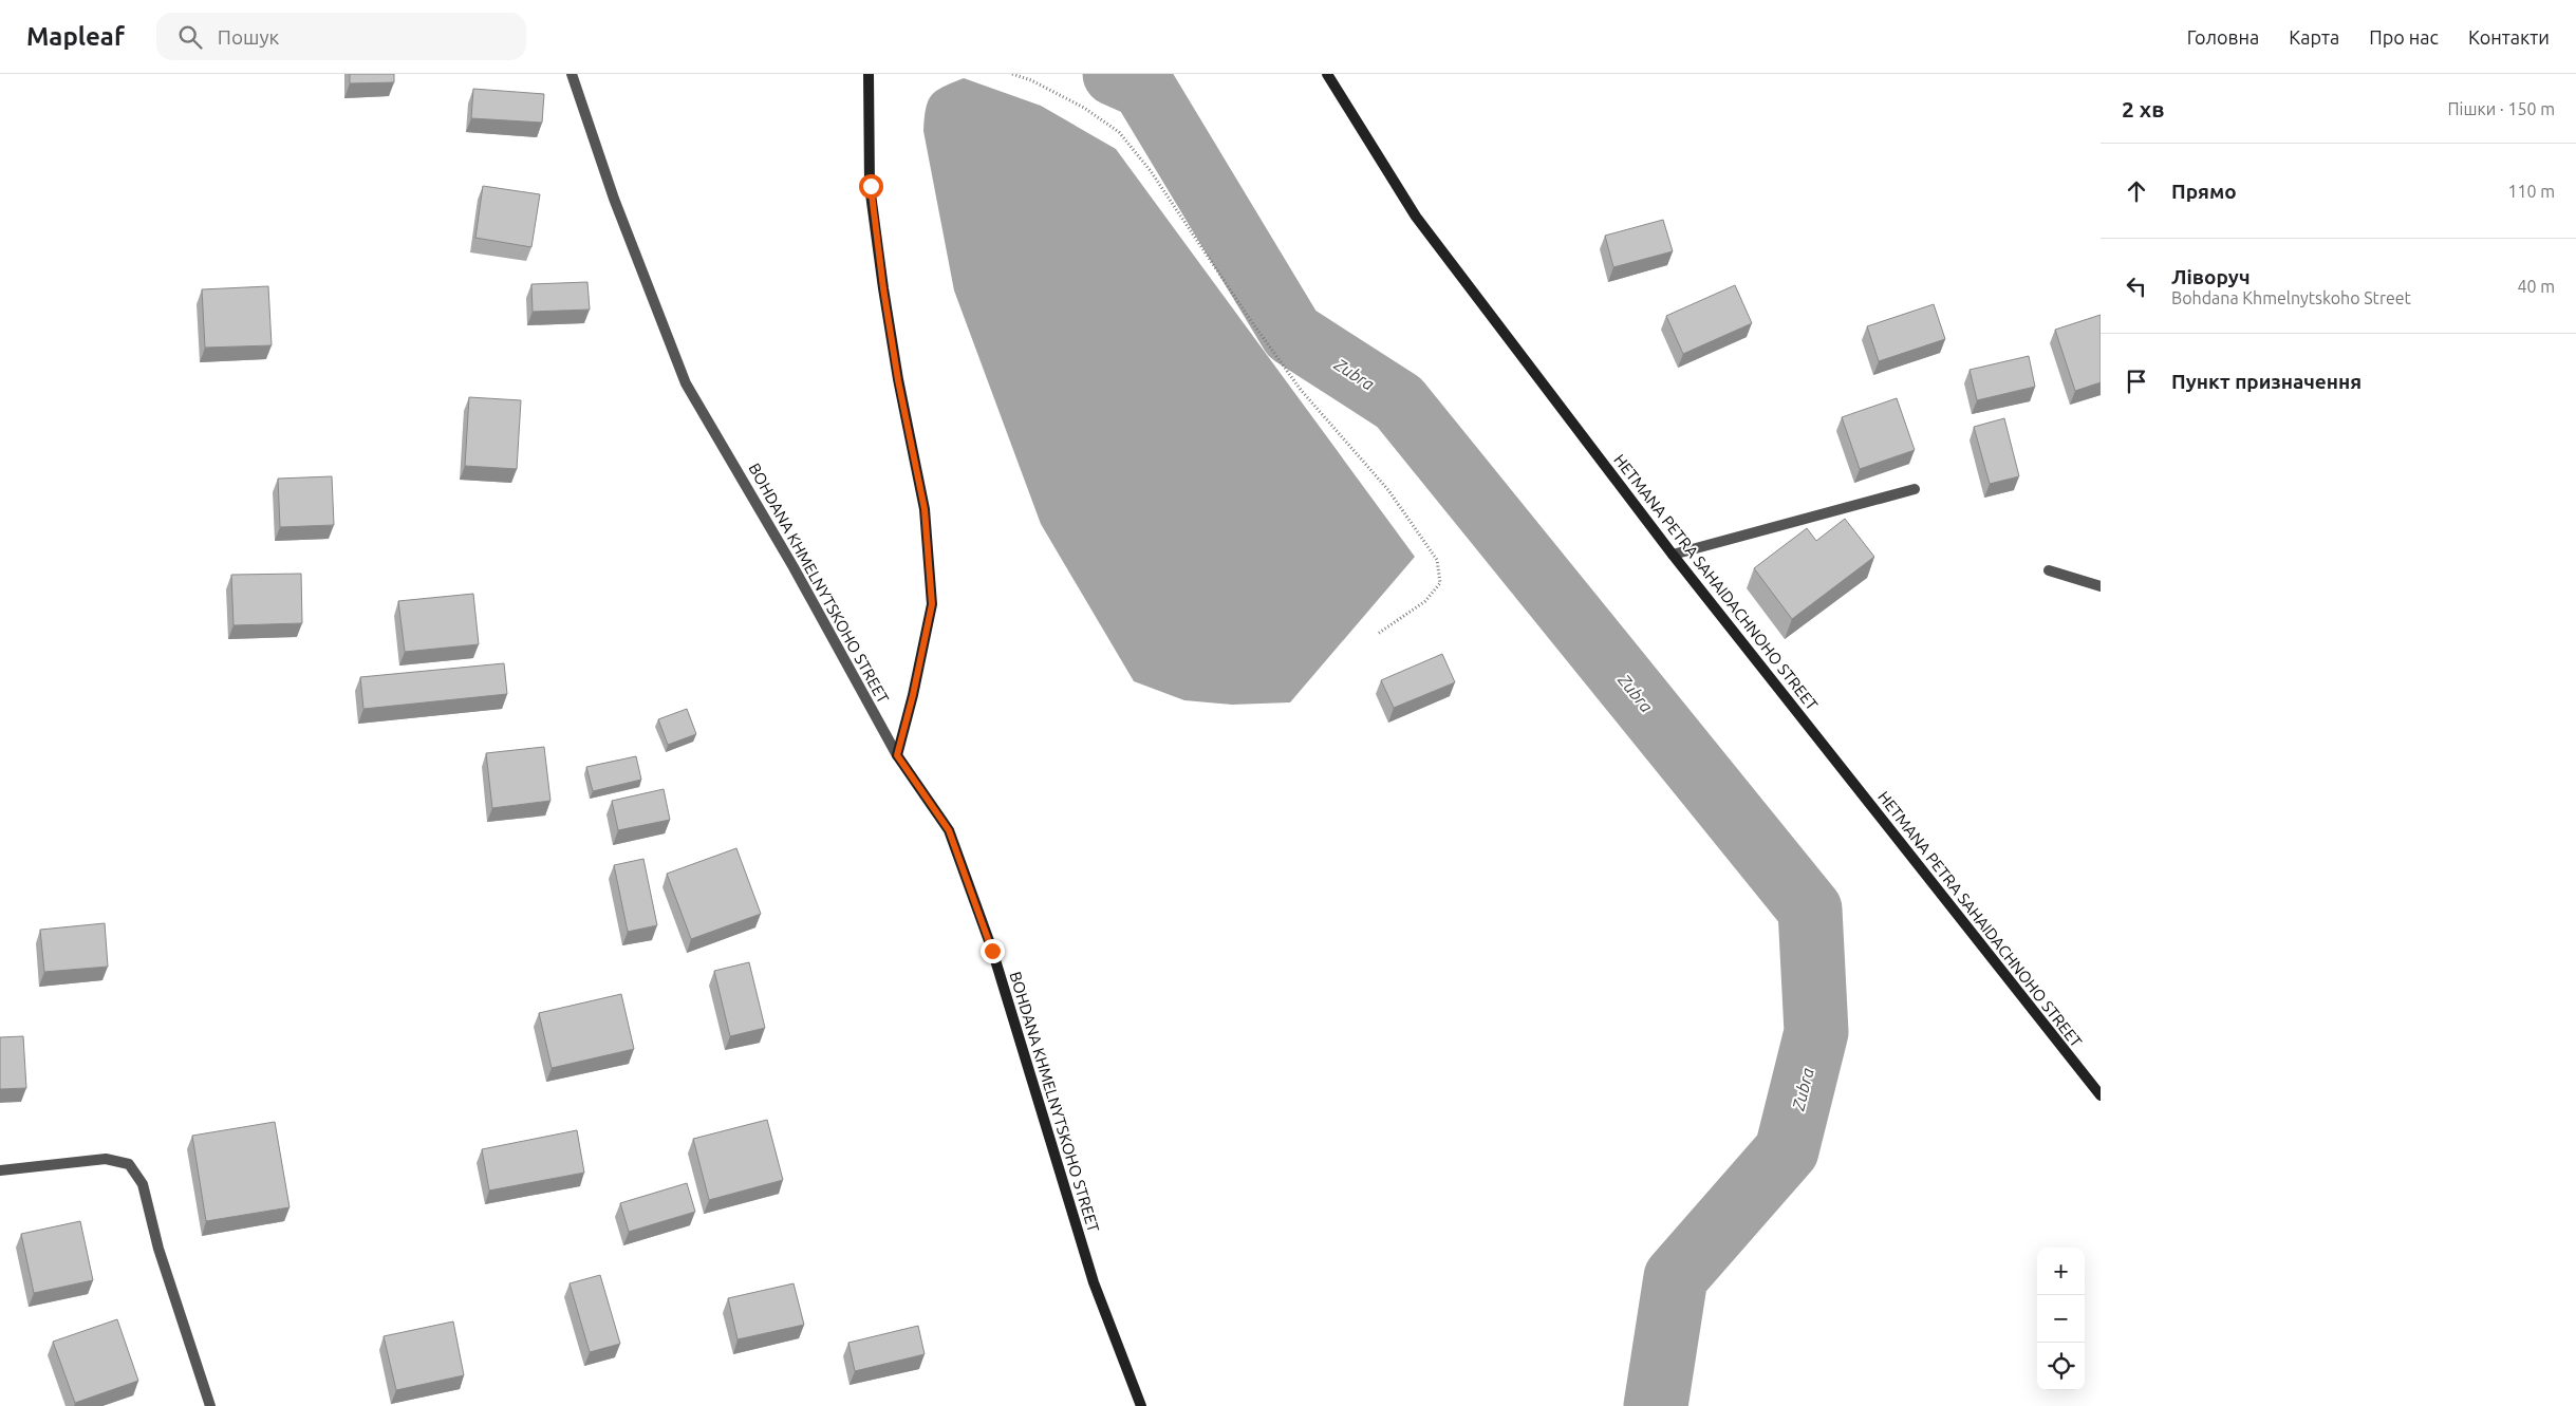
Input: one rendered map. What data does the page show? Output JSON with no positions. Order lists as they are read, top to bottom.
{
  "streets": {
    "street": ["HETMANA PETRA SAHAIDACHNOHO STREET", "BOHDANA KHMELNYTSKOHO STREET"]
  },
  "water": ["Zubra"],
  "page": {
    "header": "Mapleaf",
    "search": "Пошук",
    "nav": [
      "Головна",
      "Карта",
      "Про нас",
      "Контакти"
    ],
    "heading": ["2 хв", "Пішки · 150 m"],
    "list": [
      ["Прямо", "110 m"],
      ["Ліворуч", "Bohdana Khmelnytskoho Street", "40 m"],
      "Пункт призначення"
    ],
    "map_buttons": ["+", "−"]
  }
}
